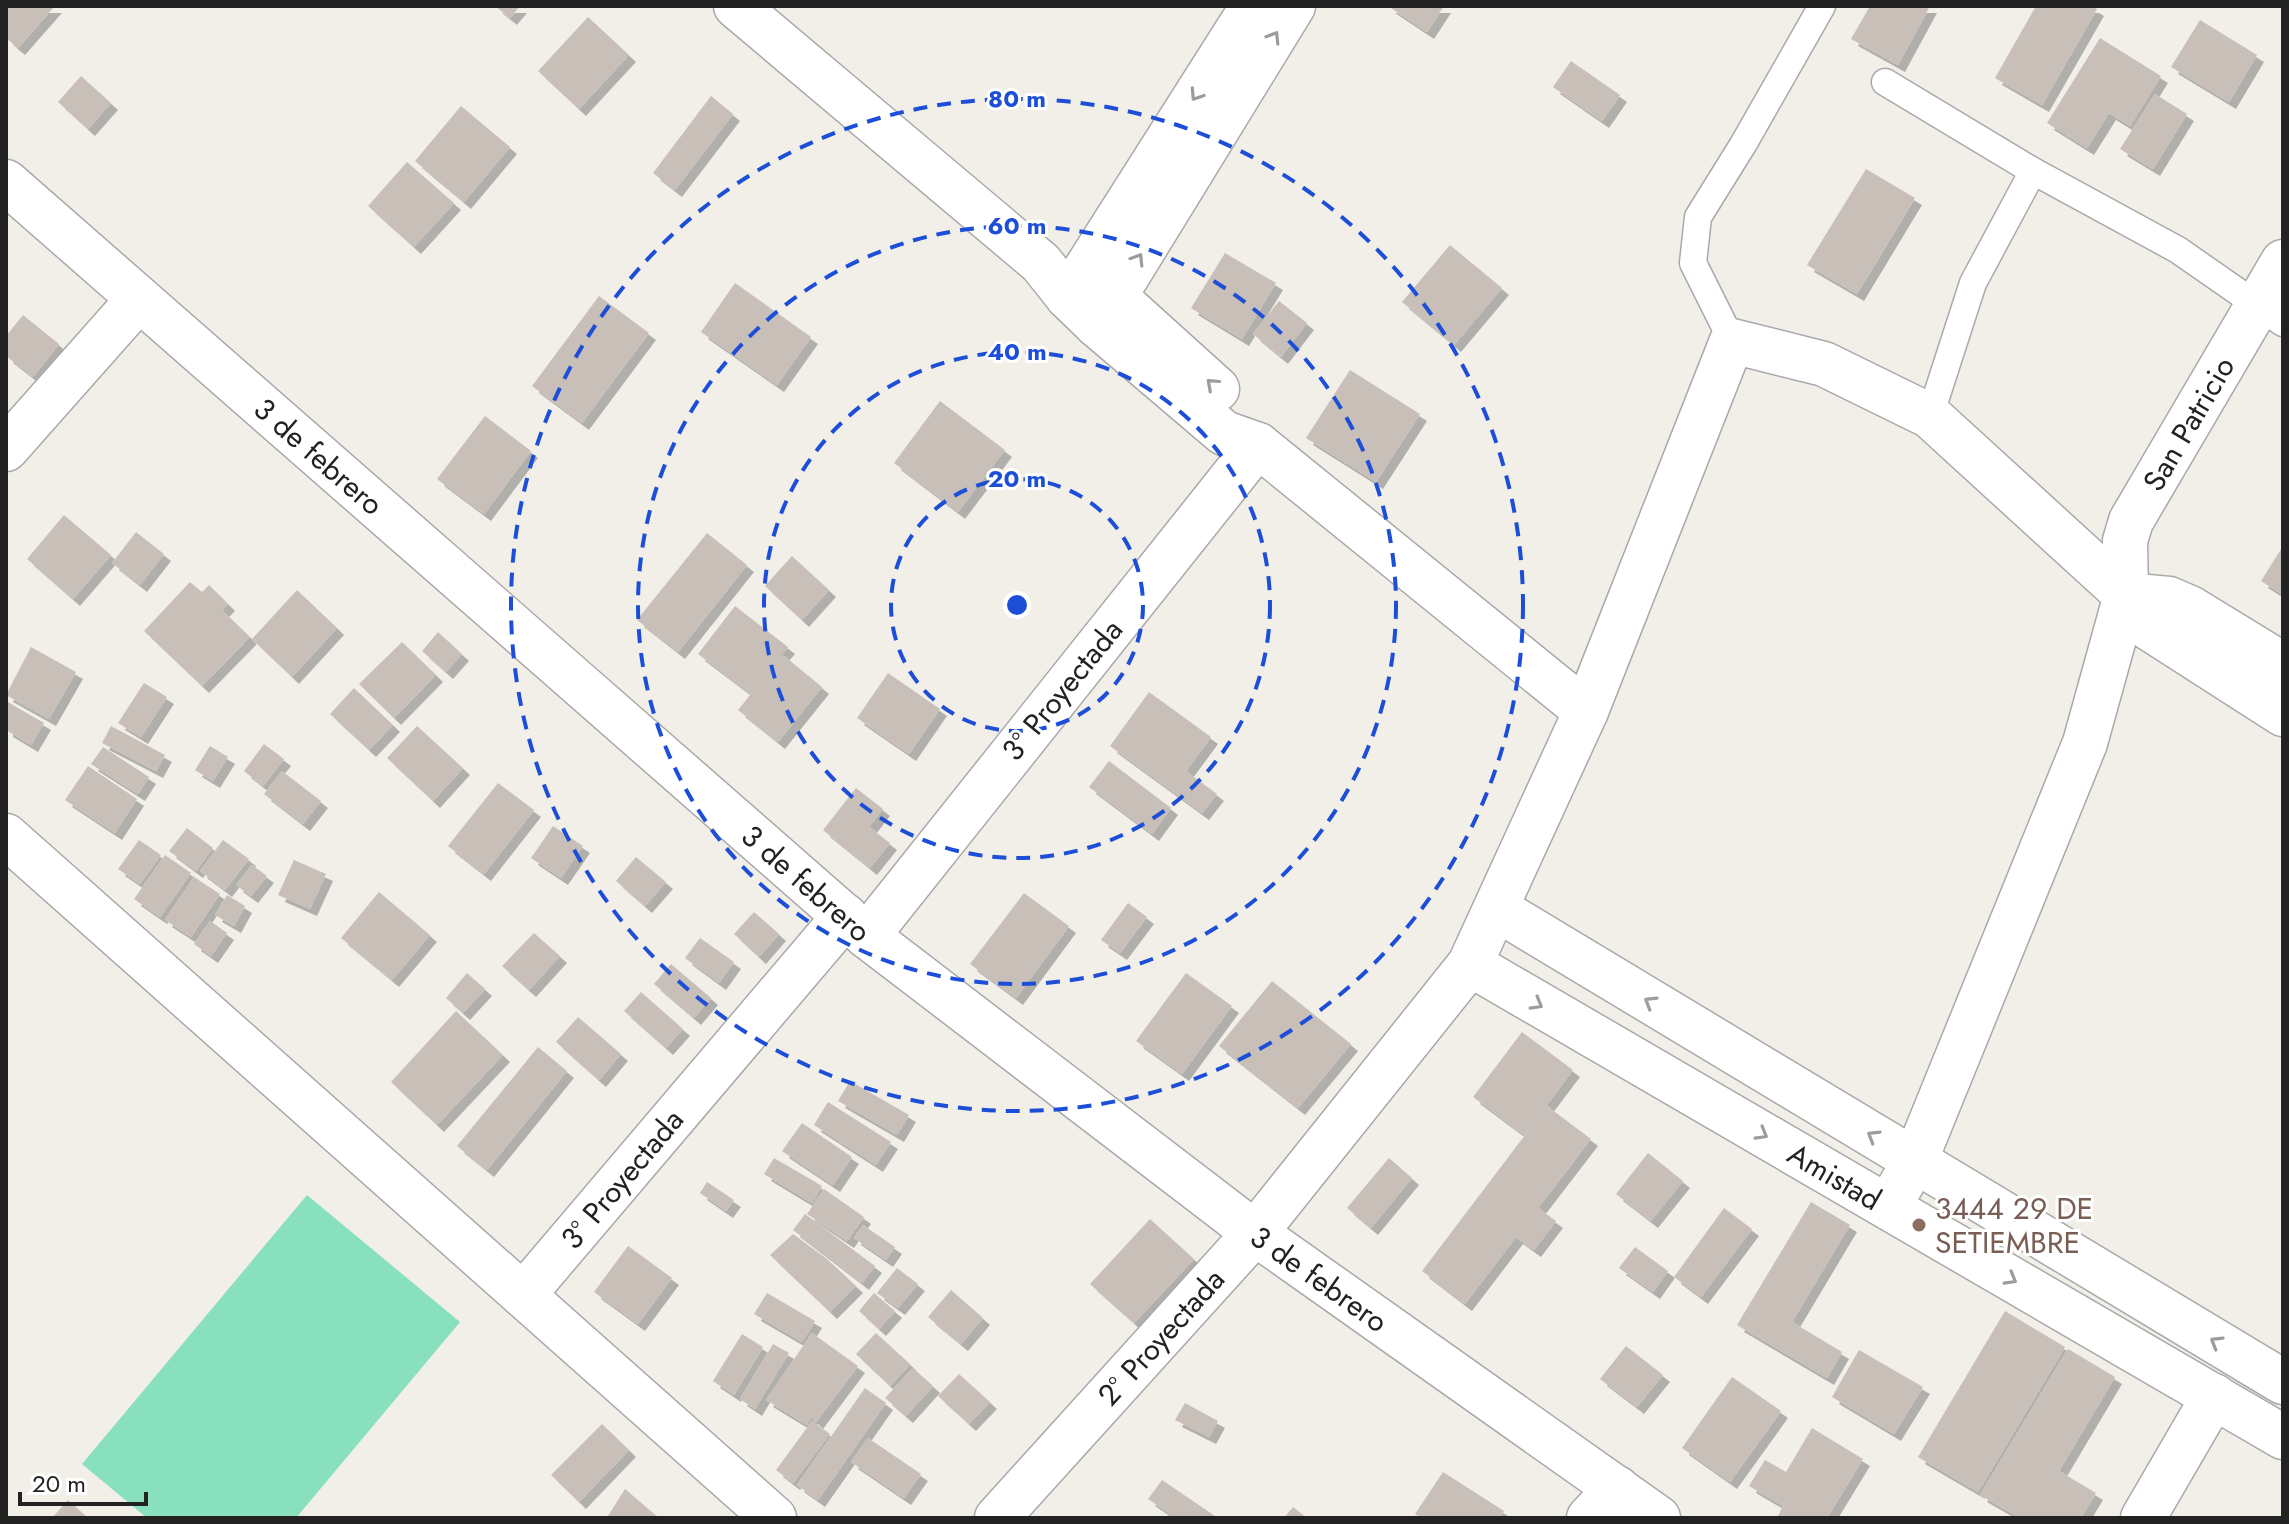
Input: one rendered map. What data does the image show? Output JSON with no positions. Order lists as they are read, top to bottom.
{
  "streets": {
    "street": [
      "San Patricio",
      "3 de febrero",
      "3º Proyectada",
      "Amistad",
      "2º Proyectada"
    ]
  },
  "crossings": [
    ["San Patricio", "Amistad"],
    ["3 de febrero", "3º Proyectada"],
    ["3 de febrero", "2º Proyectada"],
    ["Amistad", "2º Proyectada"]
  ],
  "places": ["3444 29 DE SETIEMBRE"],
  "scale_bar": "20 m",
  "rings": [
    "80 m",
    "60 m",
    "40 m",
    "20 m"
  ]
}
